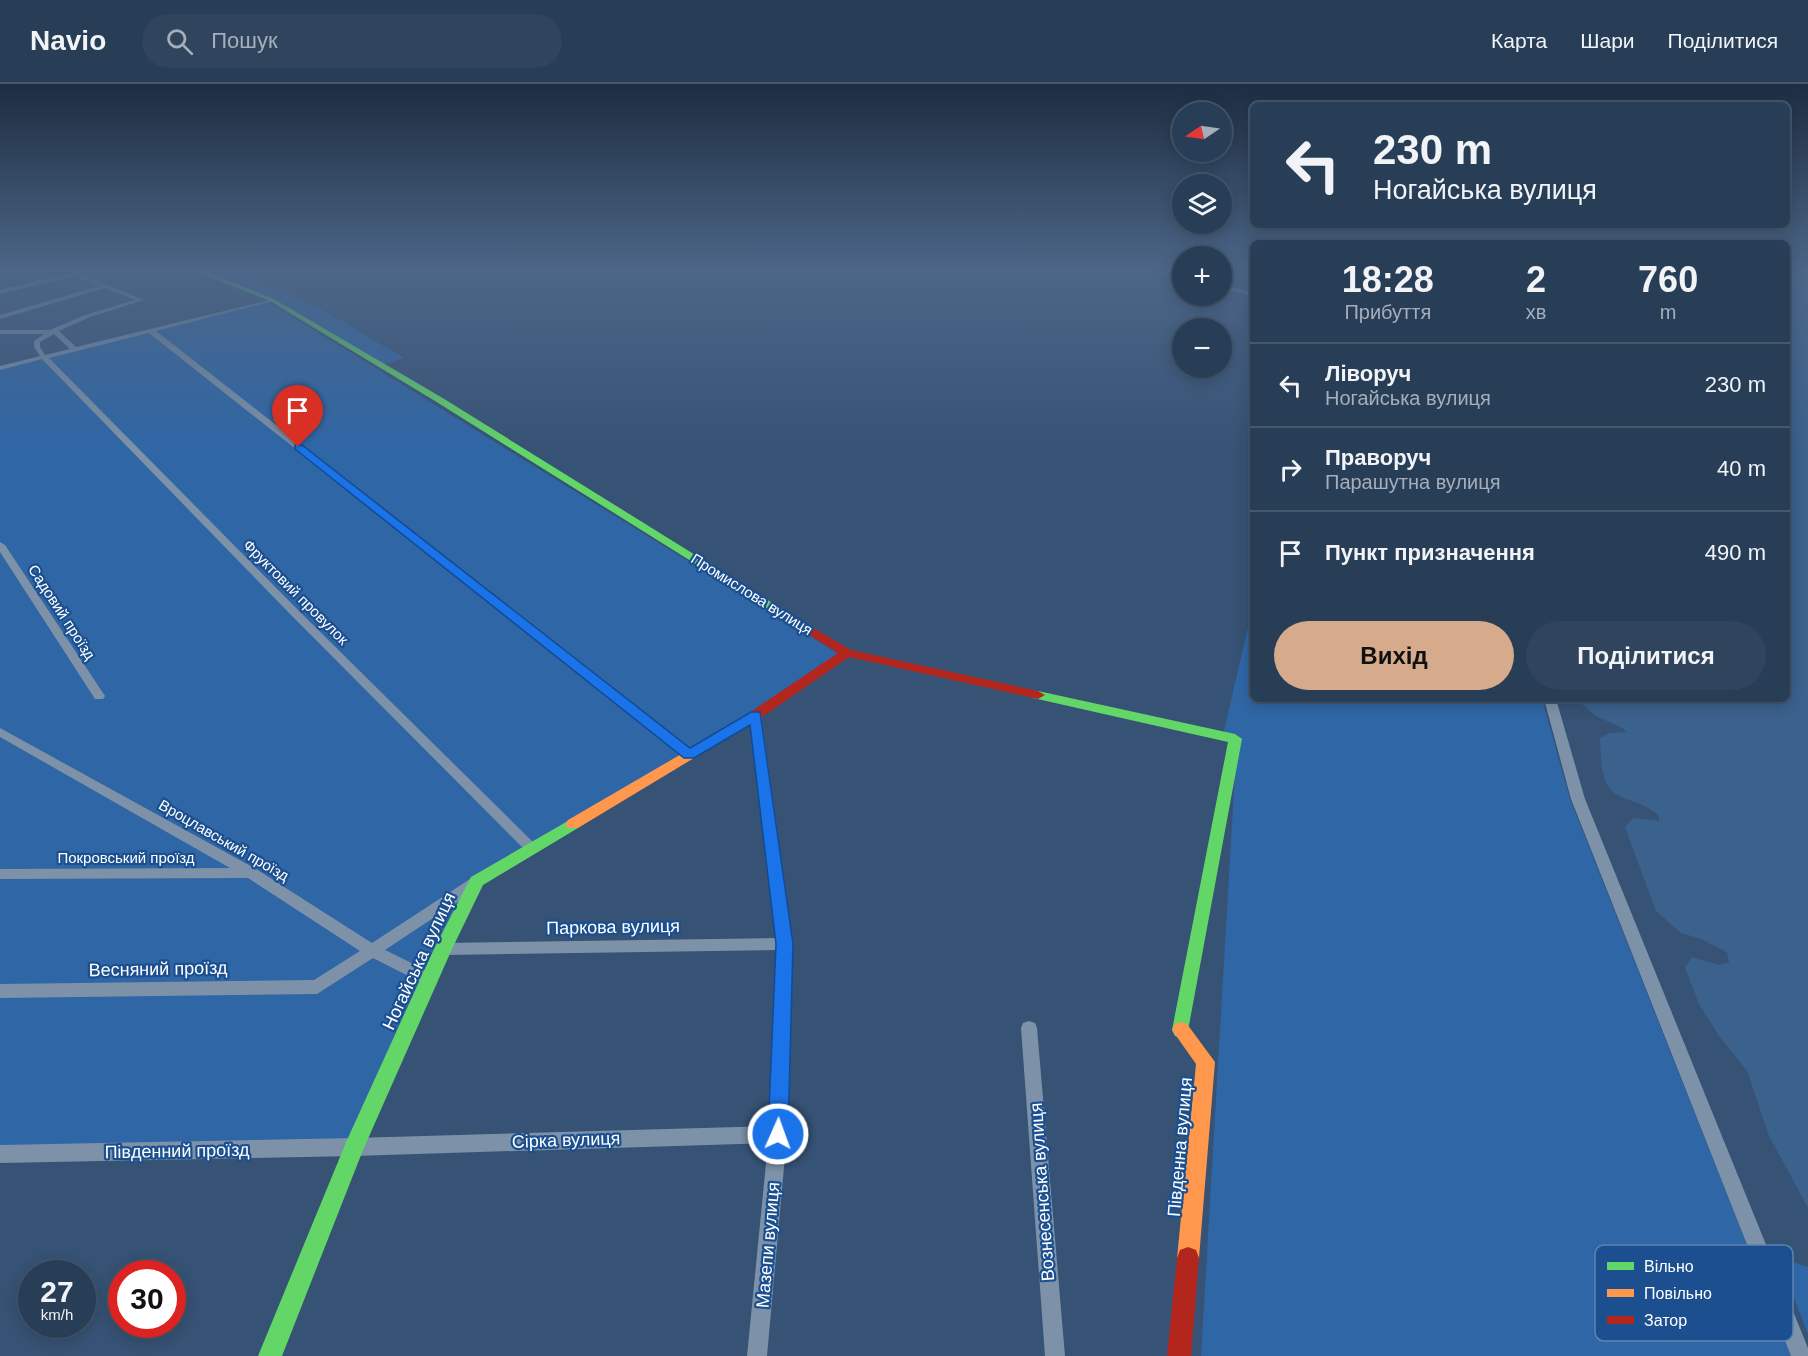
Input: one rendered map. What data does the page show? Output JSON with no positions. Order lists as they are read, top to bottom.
{
  "streets": {
    "street": [
      "Фруктовий провулок",
      "Промислова вулиця",
      "Садовий проїзд",
      "Вроцлавський проїзд",
      "Покровський проїзд",
      "Паркова вулиця",
      "Ногайська вулиця",
      "Весняний проїзд",
      "Сірка вулиця",
      "Південна вулиця",
      "Південний проїзд",
      "Вознесенська вулиця",
      "Мазепи вулиця"
    ]
  },
  "crossings": [
    ["Промислова вулиця", "Південна вулиця"],
    ["Вроцлавський проїзд", "Покровський проїзд"],
    ["Вроцлавський проїзд", "Ногайська вулиця"],
    ["Вроцлавський проїзд", "Весняний проїзд"],
    ["Паркова вулиця", "Ногайська вулиця"],
    ["Ногайська вулиця", "Сірка вулиця"],
    ["Ногайська вулиця", "Південний проїзд"],
    ["Сірка вулиця", "Південний проїзд"],
    ["Сірка вулиця", "Мазепи вулиця"]
  ],
  "legend": ["Вільно", "Повільно", "Затор"],
  "north": "left",
  "page": {
    "header": "Navio",
    "search": "Пошук",
    "nav": ["Карта", "Шари", "Поділитися"],
    "map_buttons": ["+", "−"],
    "turn": ["230 m", "Ногайська вулиця"],
    "eta": [
      "18:28",
      "Прибуття",
      "2",
      "хв",
      "760",
      "m"
    ],
    "list": [
      {
        "name": "Ліворуч",
        "note": "Ногайська вулиця",
        "value": "230 m"
      },
      {
        "name": "Праворуч",
        "note": "Парашутна вулиця",
        "value": "40 m"
      },
      {
        "name": "Пункт призначення",
        "value": "490 m"
      }
    ],
    "buttons": ["Вихід", "Поділитися"],
    "speed": "27 km/h",
    "limit": "30"
  }
}
